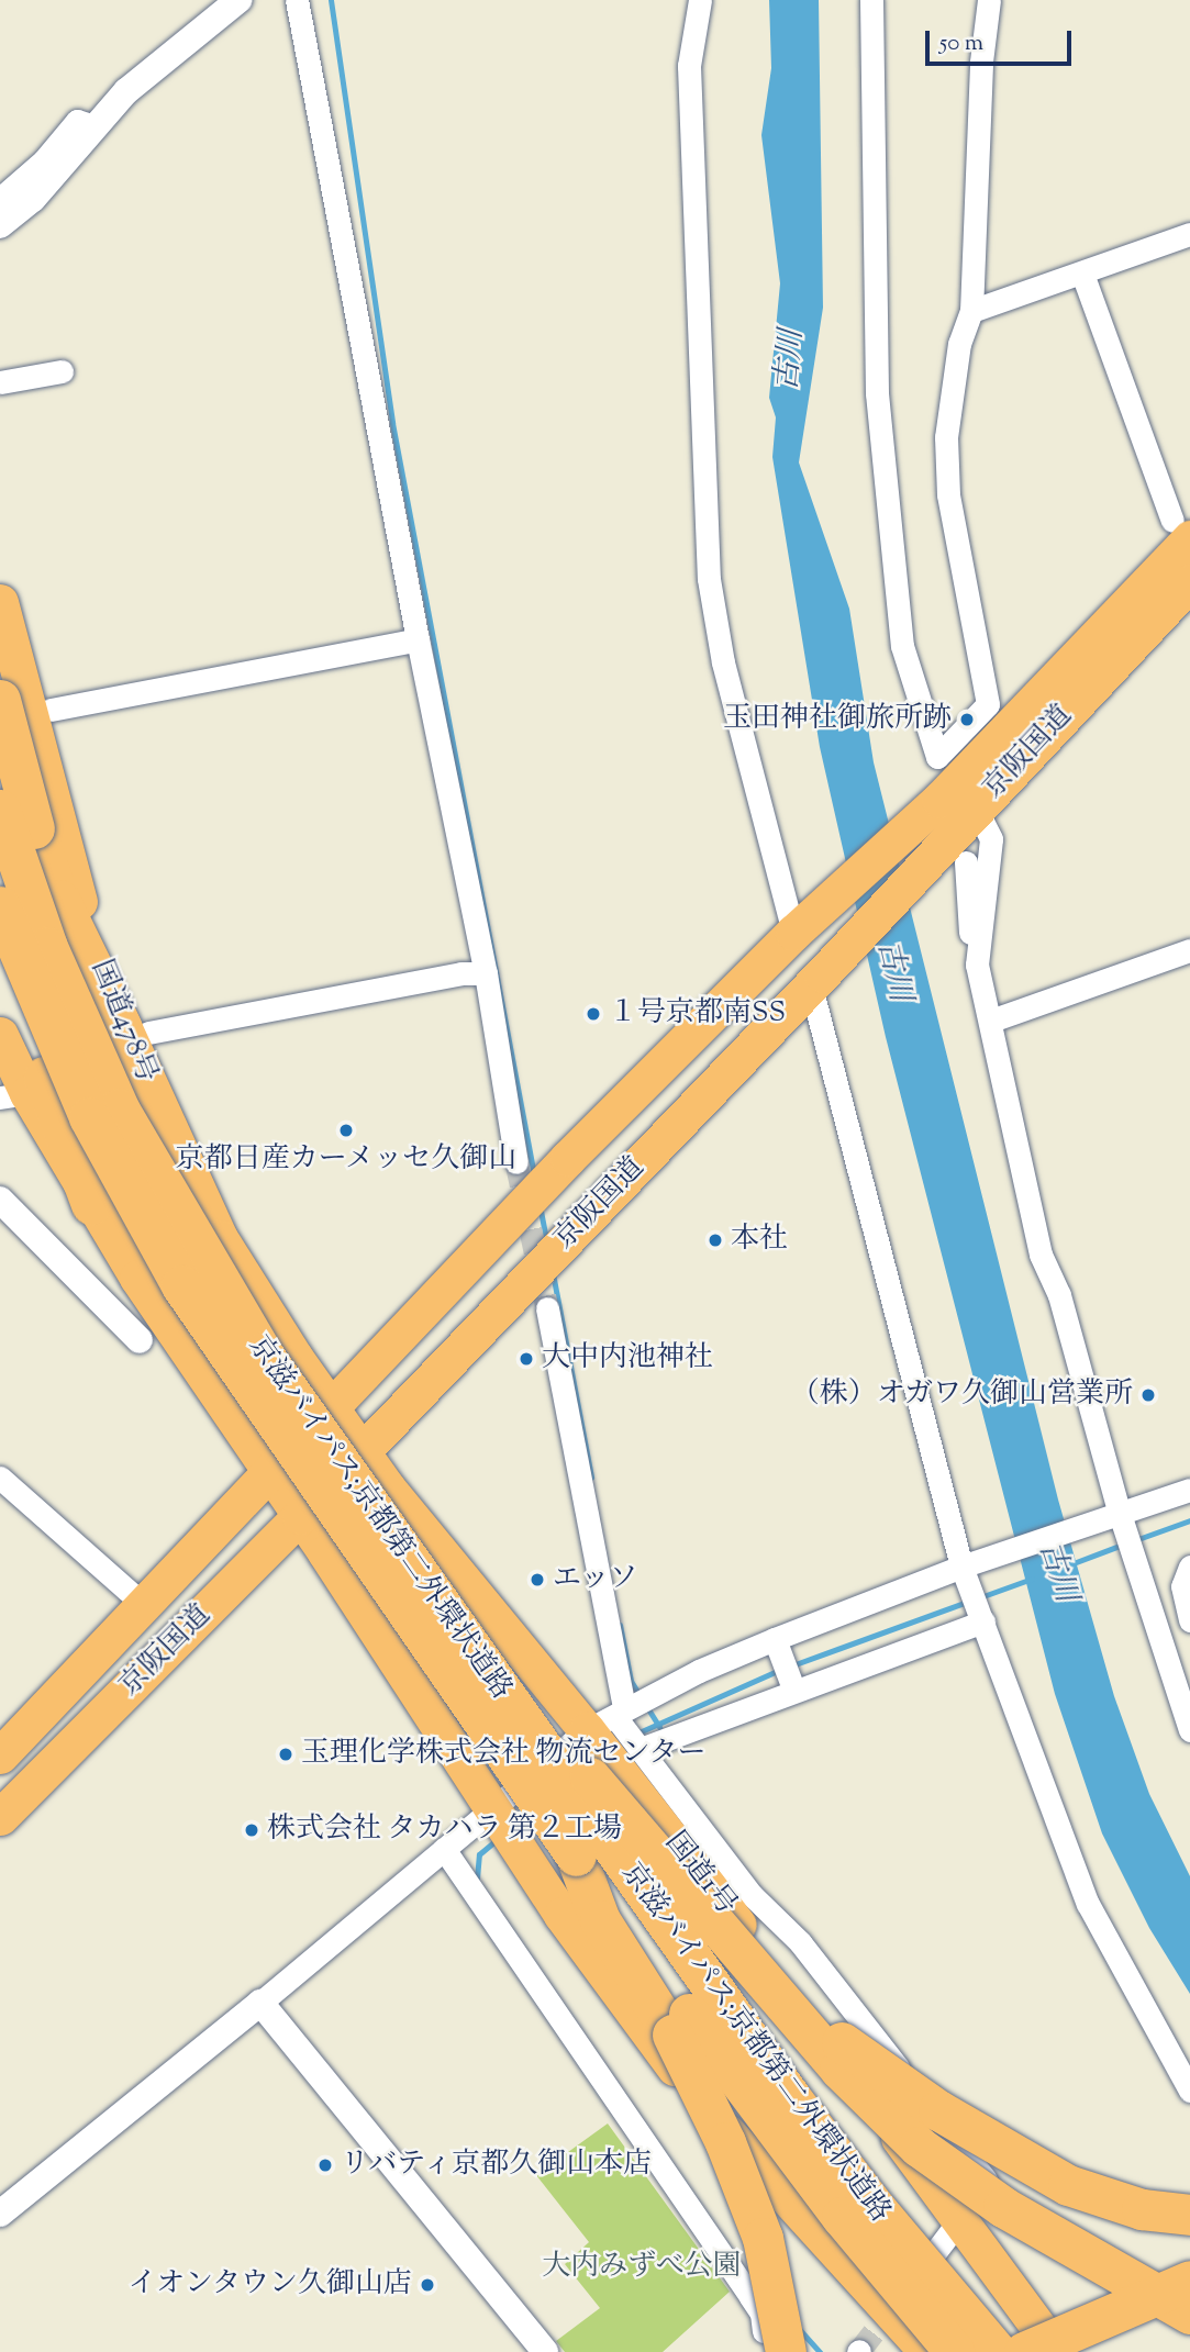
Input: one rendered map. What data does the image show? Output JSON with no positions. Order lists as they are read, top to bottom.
{
  "streets": {
    "highway": [
      "京阪国道",
      "国道478号",
      "京滋バイパス;京都第二外環状道路",
      "国道1号"
    ]
  },
  "crossings": [
    ["京阪国道", "国道478号"],
    ["京阪国道", "京滋バイパス;京都第二外環状道路"],
    ["京阪国道", "国道1号"],
    ["国道478号", "国道1号"],
    ["京滋バイパス;京都第二外環状道路", "国道1号"]
  ],
  "water": ["古川"],
  "parks": ["大内みずべ公園"],
  "places": [
    "玉田神社御旅所跡",
    "１号京都南SS",
    "京都日産カーメッセ久御山",
    "本社",
    "大中内池神社",
    "（株）オガワ久御山営業所",
    "エッソ",
    "玉理化学株式会社 物流センター",
    "株式会社 タカハラ 第２工場",
    "リバティ京都久御山本店",
    "イオンタウン久御山店"
  ],
  "scale_bar": "50 m"
}
